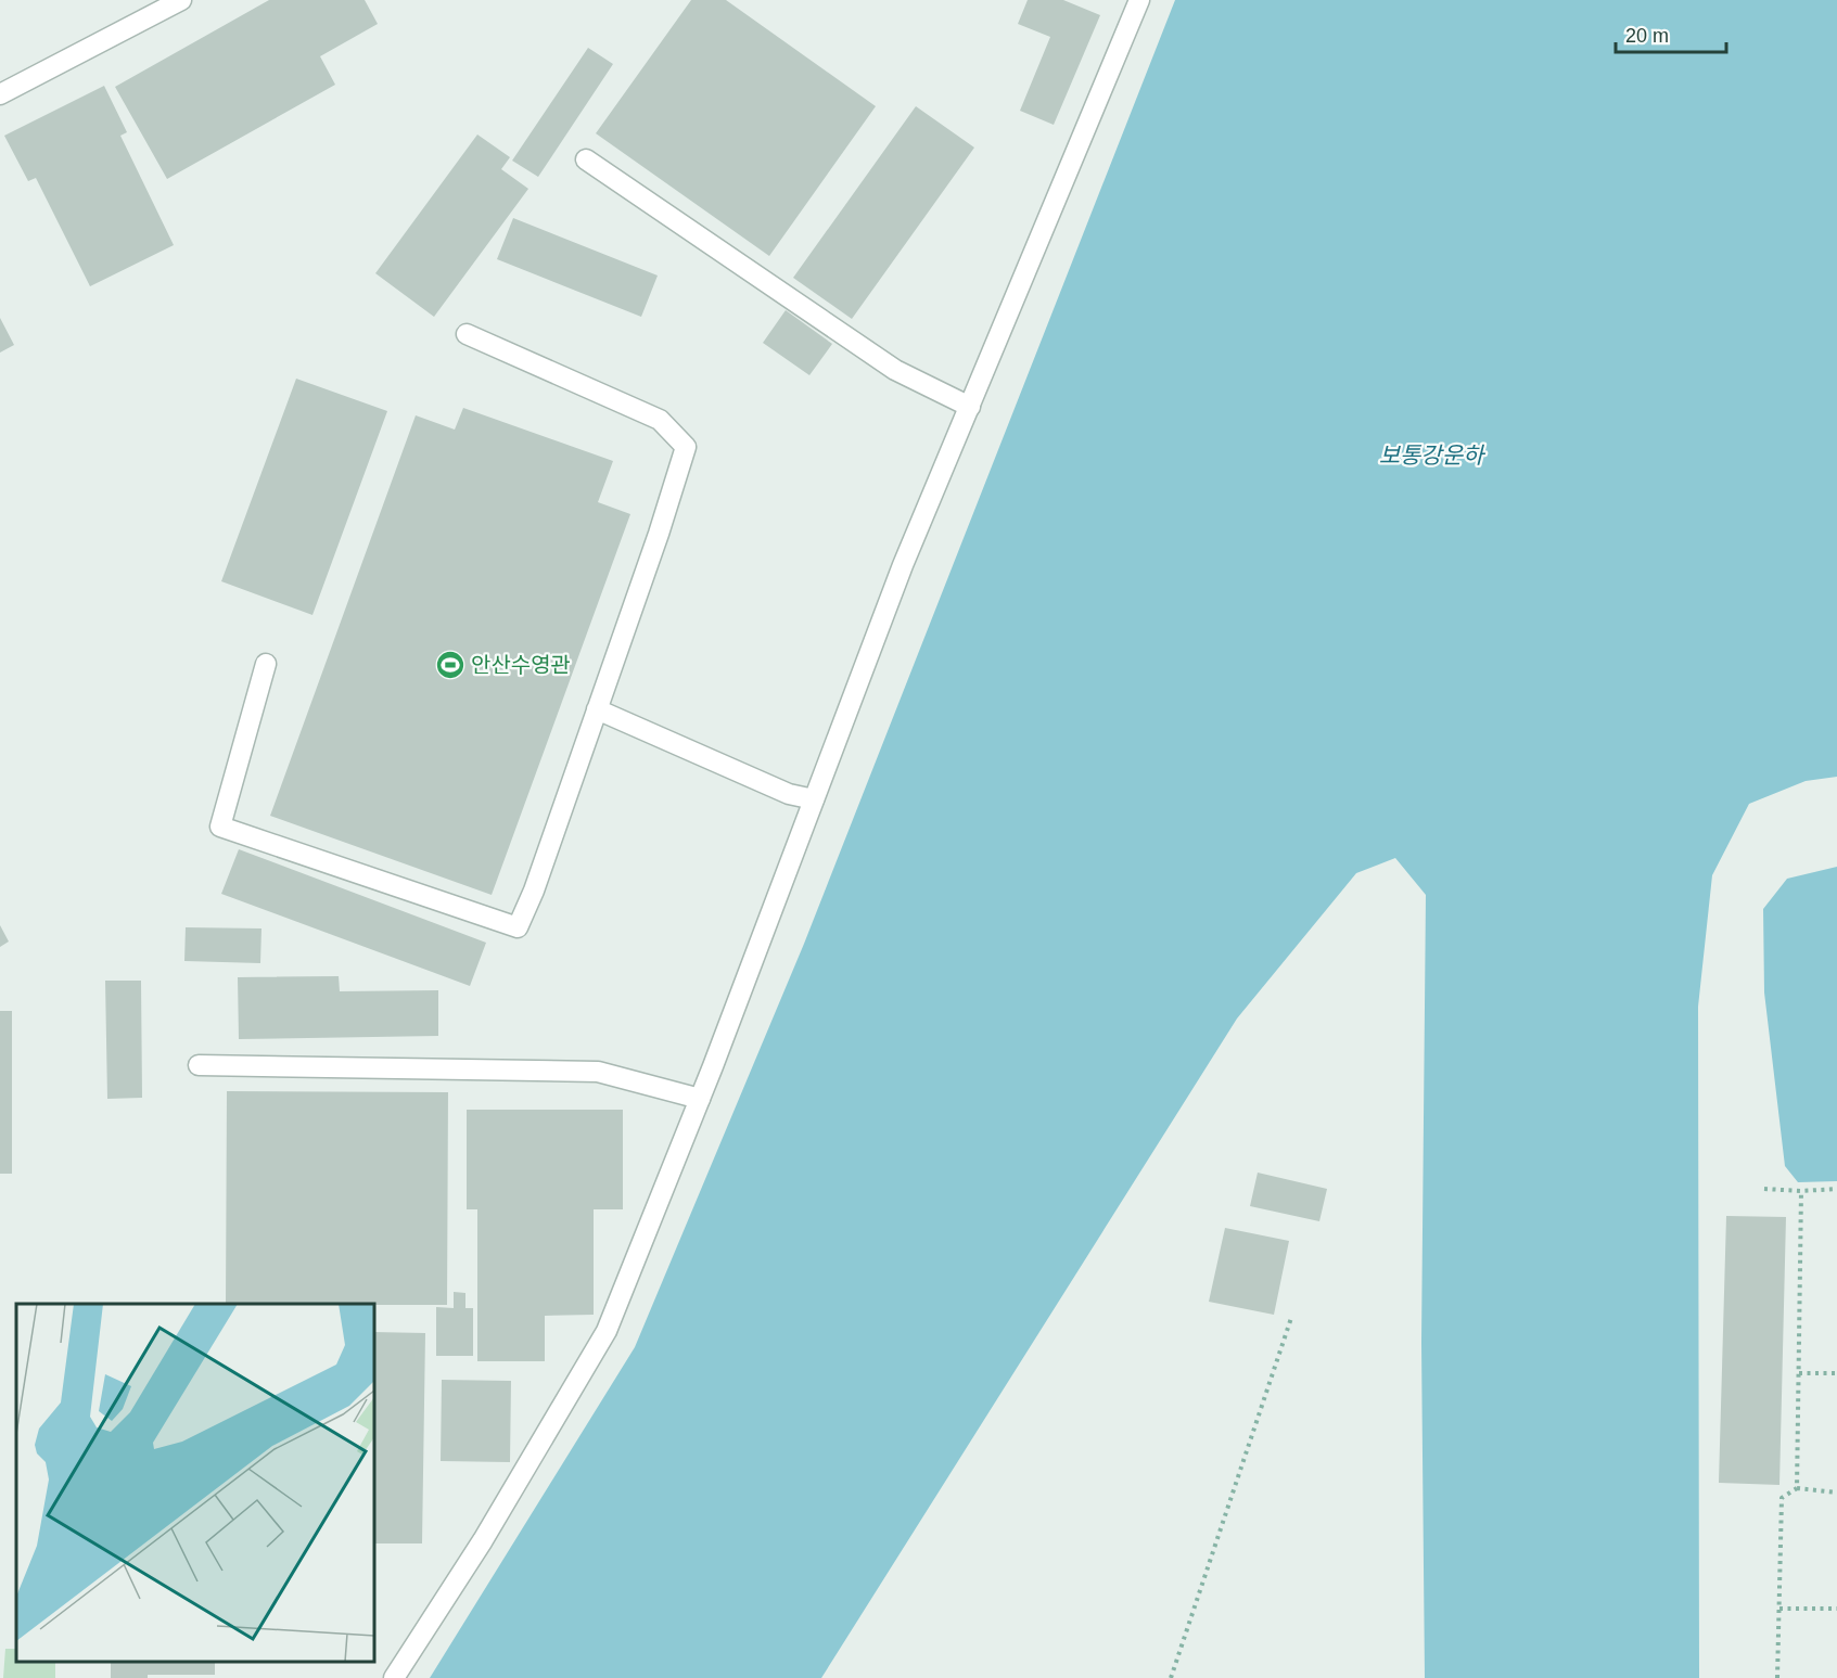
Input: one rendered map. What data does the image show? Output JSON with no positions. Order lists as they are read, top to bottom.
{
  "water": ["보통강운하"],
  "places": {
    "sports": ["안산수영관"]
  },
  "scale_bar": "20 m"
}
